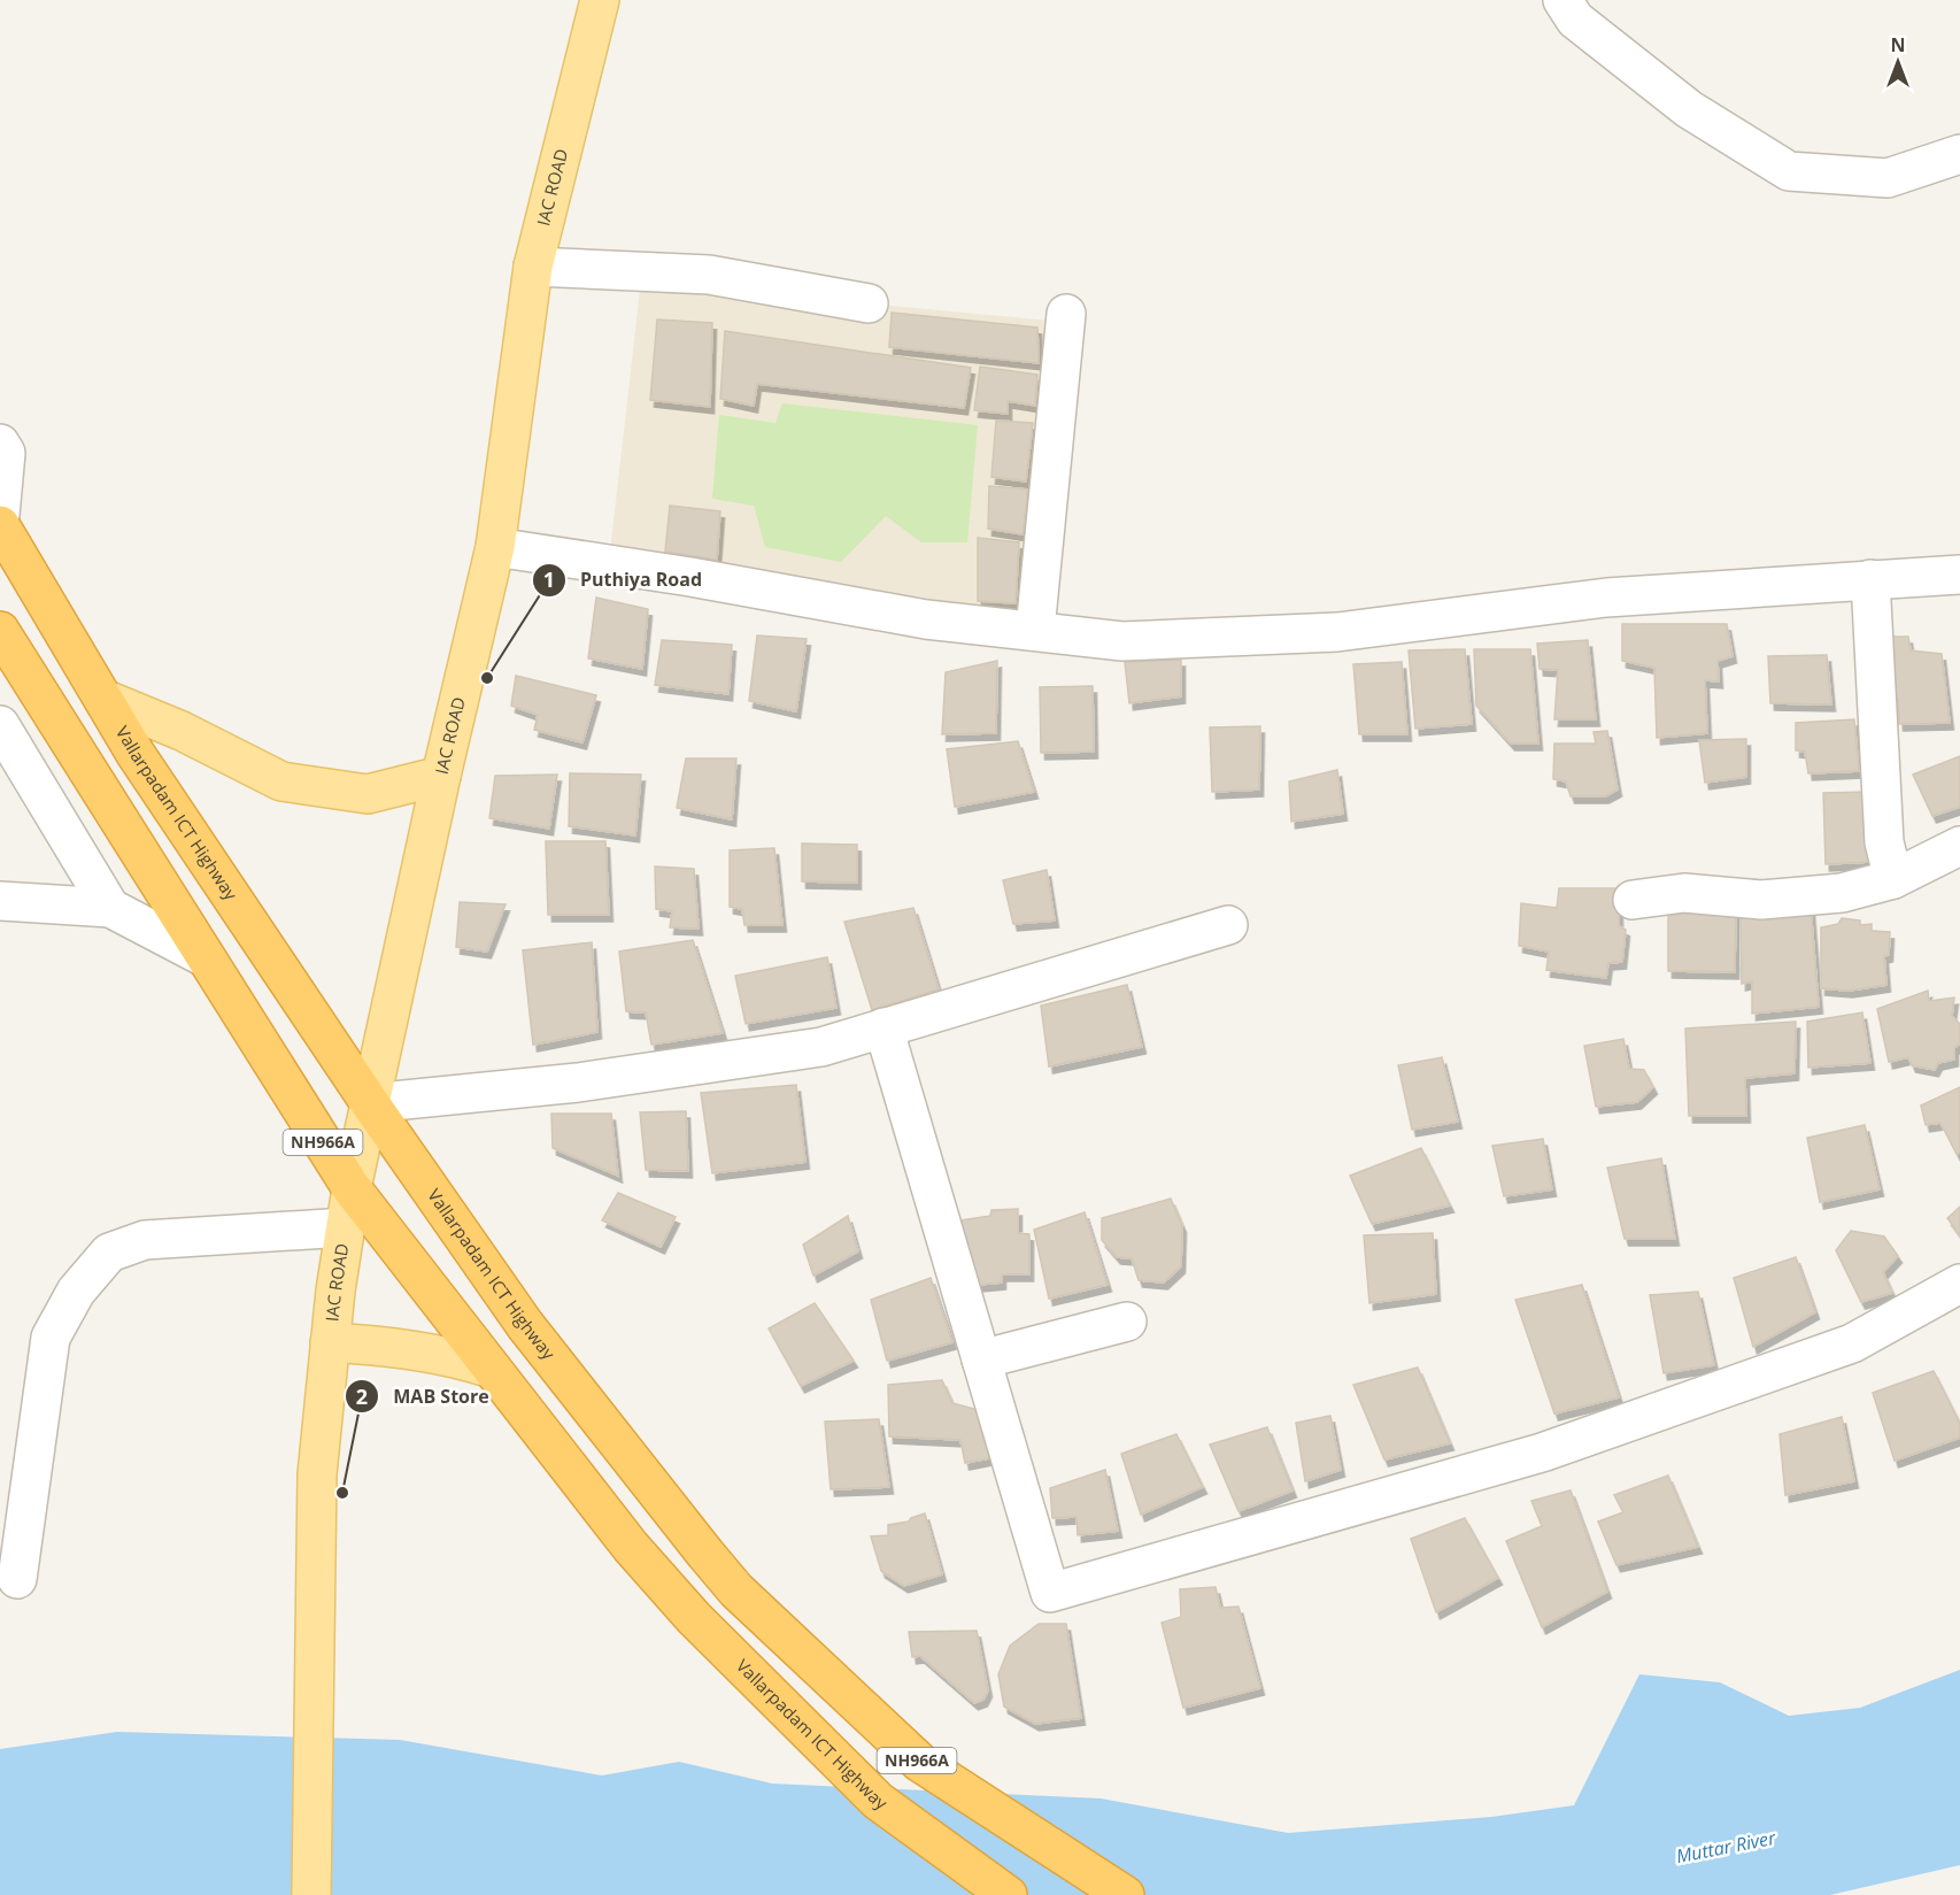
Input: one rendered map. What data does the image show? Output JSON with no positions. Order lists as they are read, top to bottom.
{
  "streets": {
    "highway": ["Vallarpadam ICT Highway", "NH966A"],
    "main road": ["IAC ROAD"]
  },
  "crossings": [
    ["IAC ROAD", "Vallarpadam ICT Highway"]
  ],
  "water": ["Muttar River"],
  "places": ["Puthiya Road", "MAB Store"],
  "north": "top"
}
